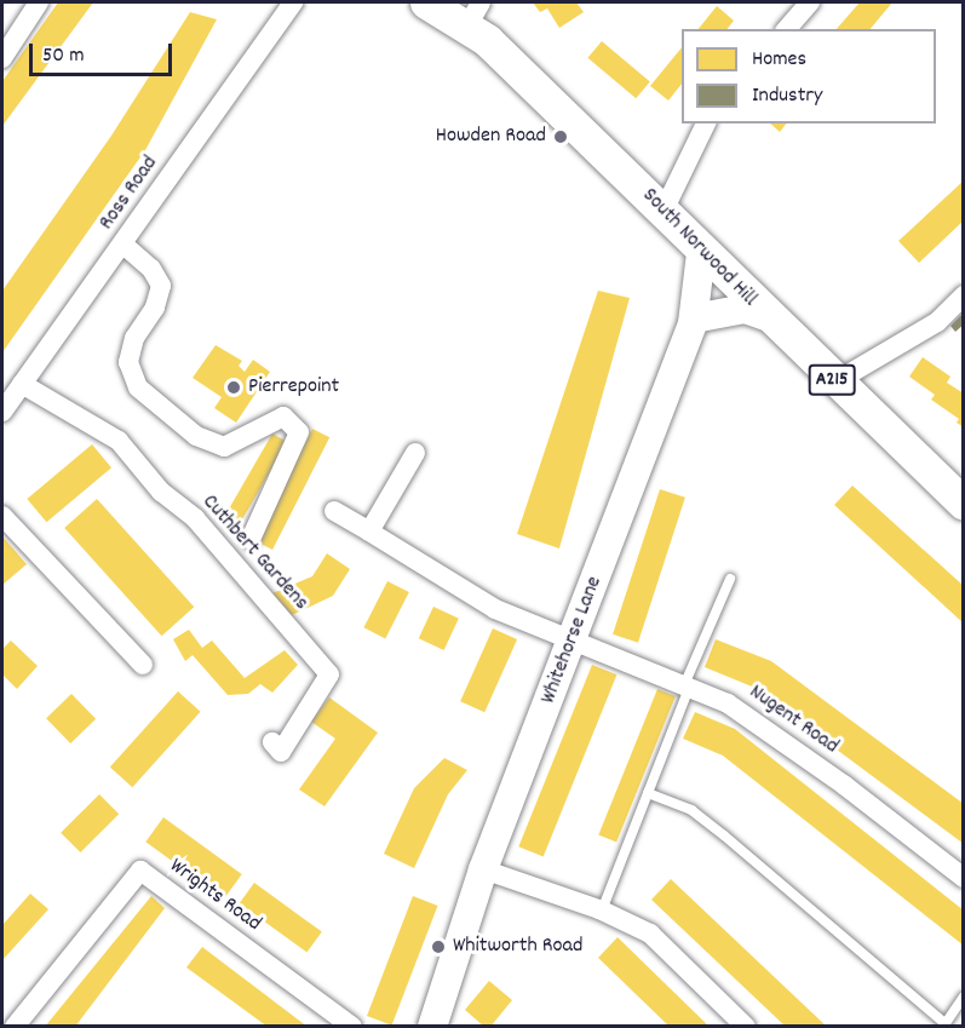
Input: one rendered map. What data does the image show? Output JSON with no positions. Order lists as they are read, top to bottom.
{
  "streets": {
    "main road": ["South Norwood Hill", "A215", "Whitehorse Lane"],
    "street": [
      "Ross Road",
      "Cuthbert Gardens",
      "Nugent Road",
      "Wrights Road"
    ]
  },
  "crossings": [
    ["Ross Road", "Cuthbert Gardens"],
    ["South Norwood Hill", "Whitehorse Lane"],
    ["Whitehorse Lane", "Nugent Road"]
  ],
  "places": ["Howden Road", "Pierrepoint", "Whitworth Road"],
  "legend": ["Homes", "Industry"],
  "scale_bar": "50 m"
}
